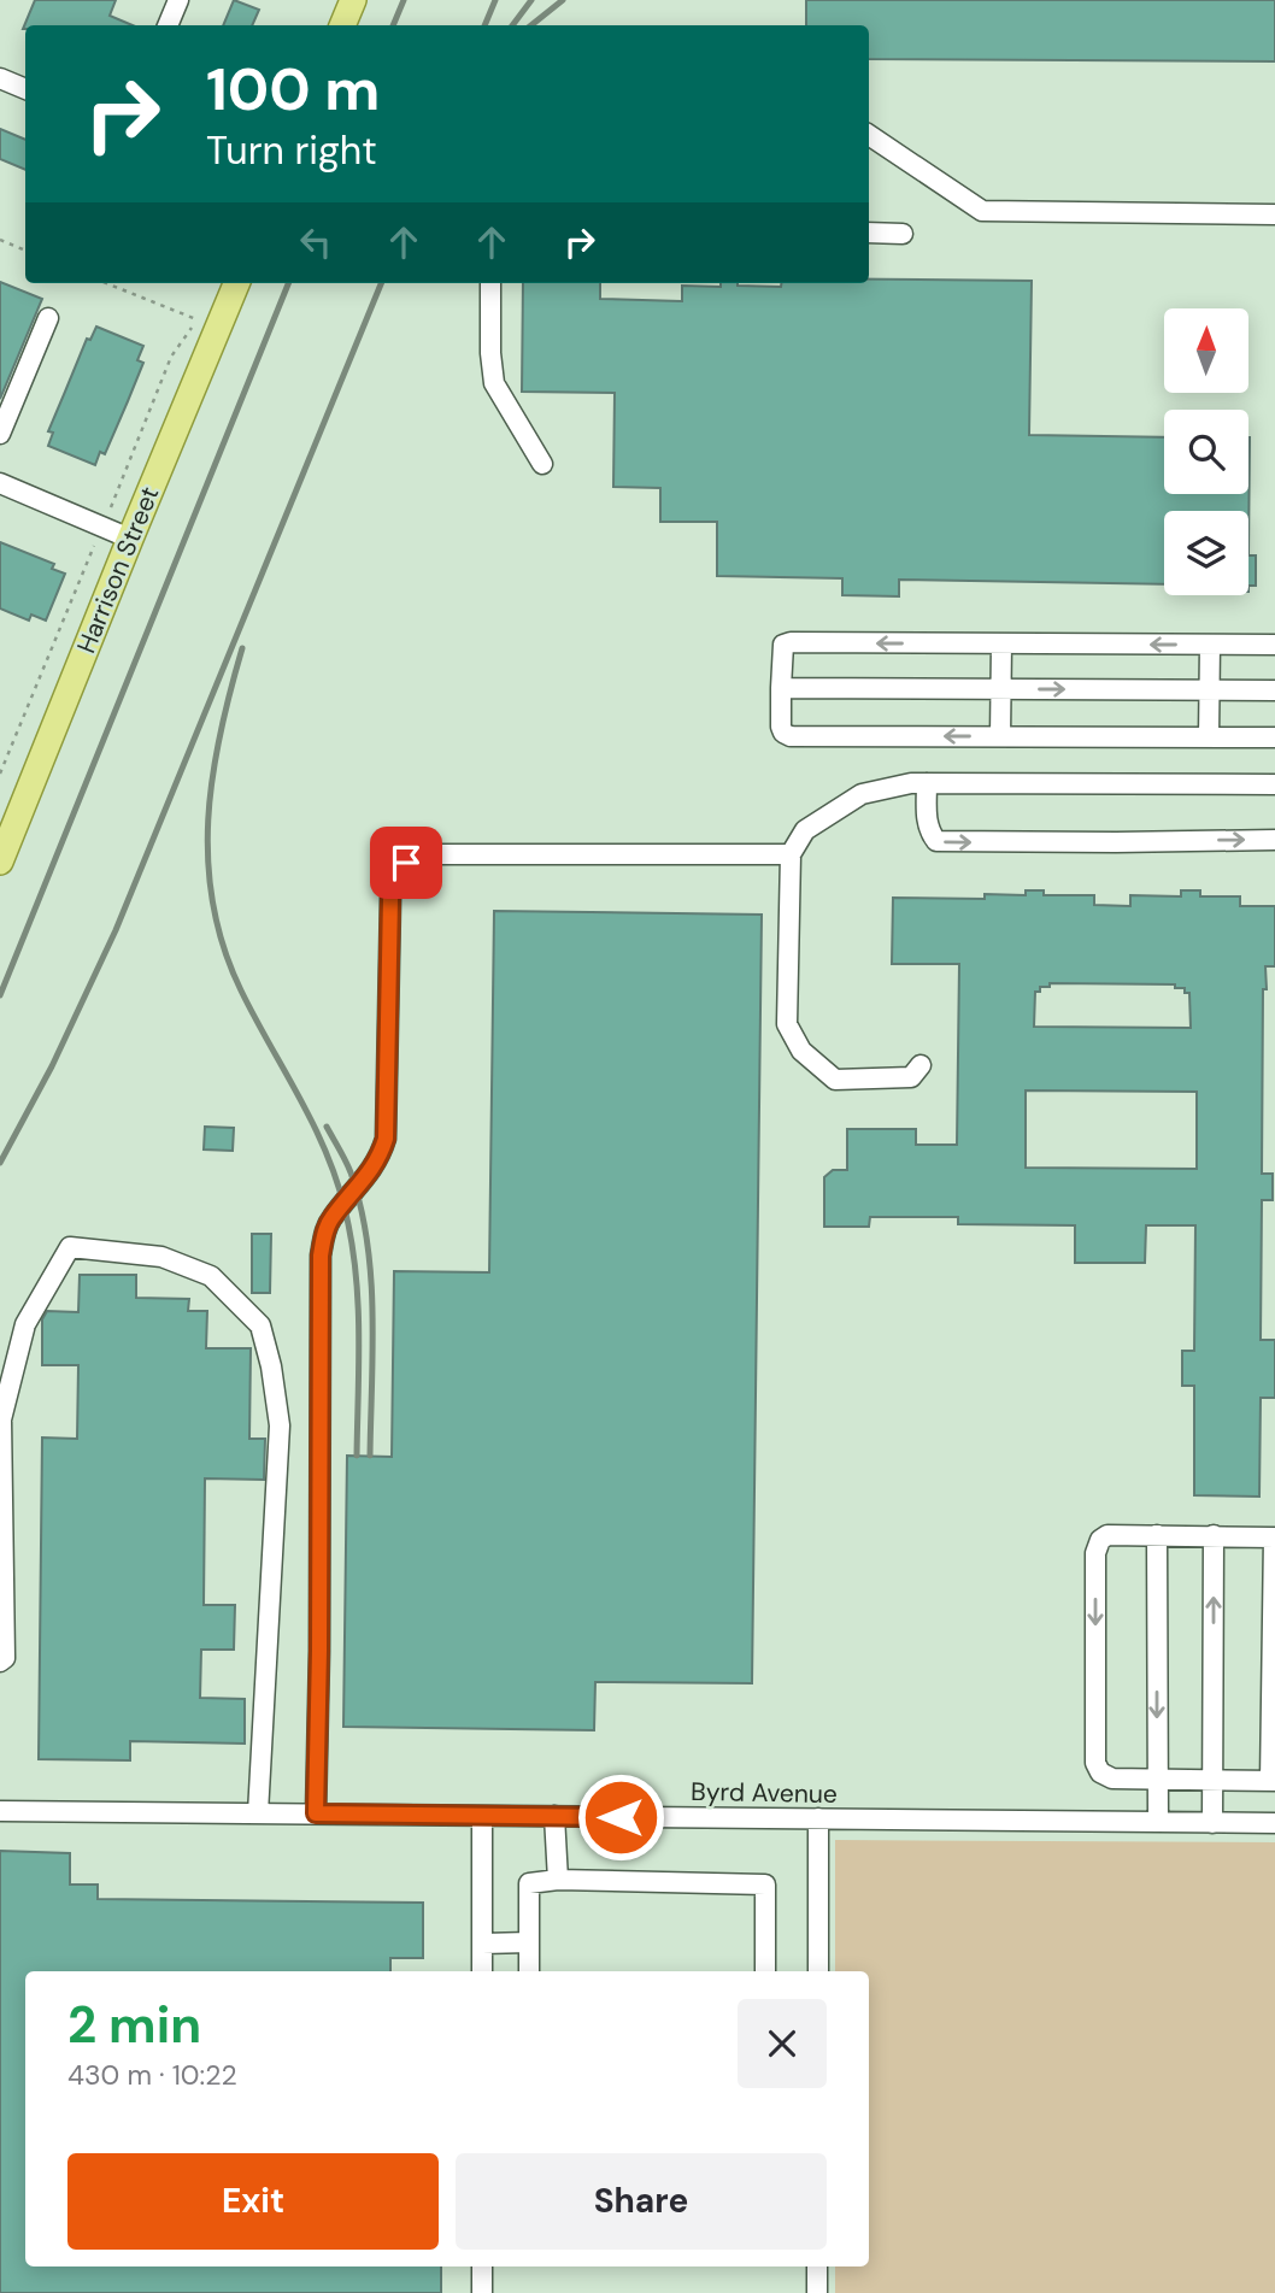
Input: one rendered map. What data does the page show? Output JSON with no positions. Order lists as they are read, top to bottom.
{
  "streets": {
    "main road": ["Harrison Street"],
    "street": ["Byrd Avenue"]
  },
  "north": "top",
  "page": {
    "turn": ["100 m", "Turn right"],
    "heading": ["2 min", "430 m · 10:22"],
    "buttons": ["Exit", "Share"]
  }
}
